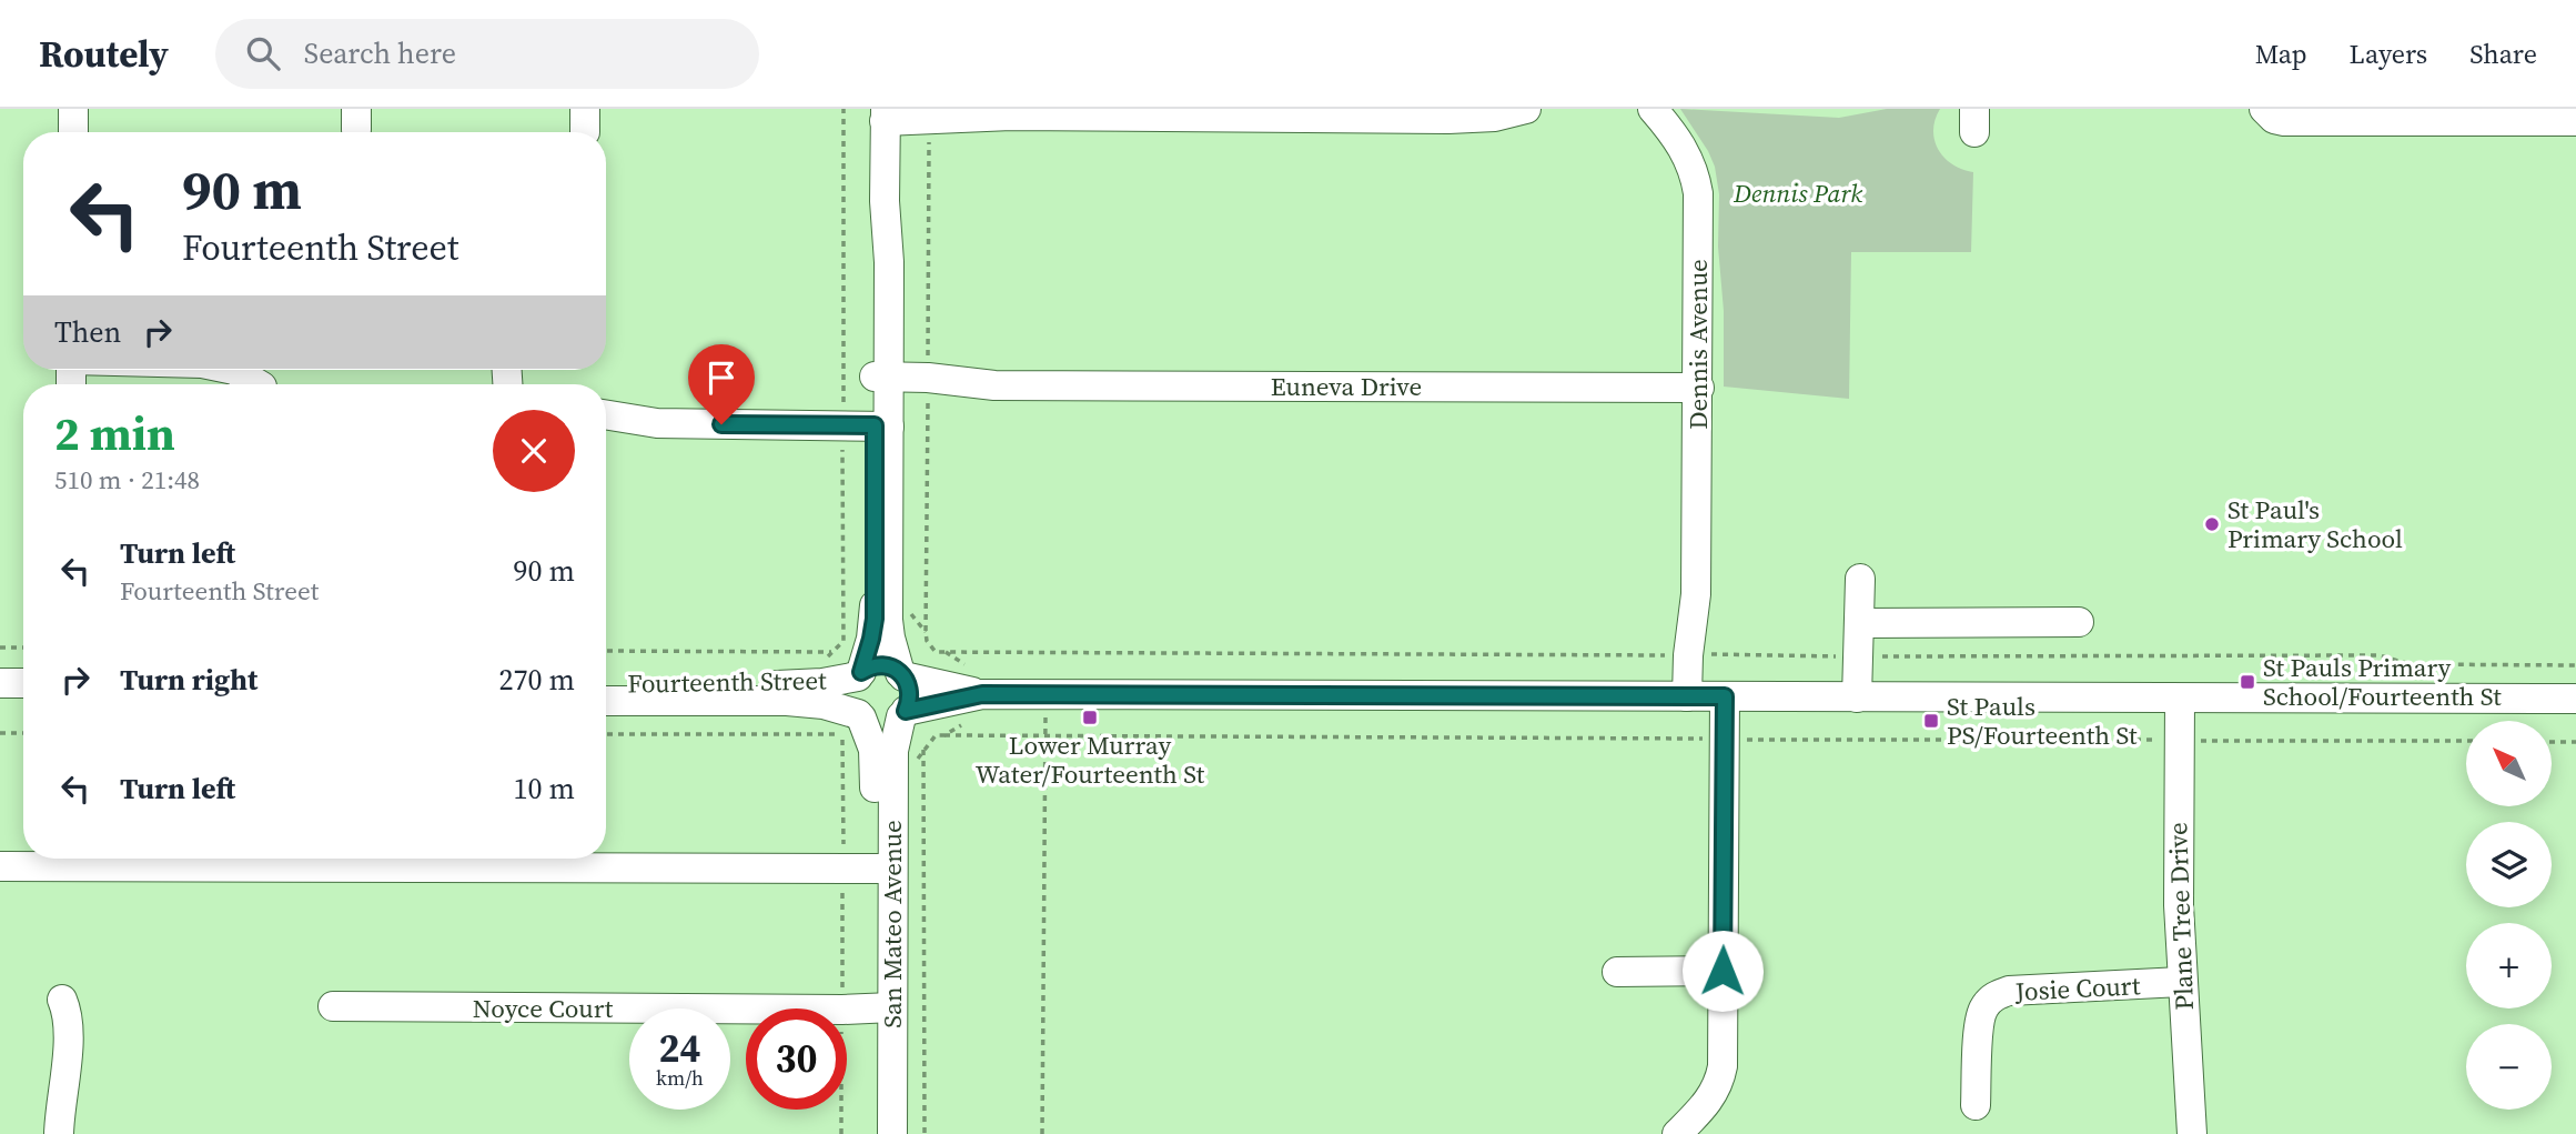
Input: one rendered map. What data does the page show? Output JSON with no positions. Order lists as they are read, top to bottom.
{
  "streets": {
    "street": [
      "Dennis Avenue",
      "Euneva Drive",
      "Fourteenth Street",
      "Plane Tree Drive",
      "San Mateo Avenue",
      "Josie Court",
      "Noyce Court"
    ]
  },
  "crossings": [
    ["Dennis Avenue", "Euneva Drive"],
    ["Fourteenth Street", "San Mateo Avenue"],
    ["Plane Tree Drive", "Josie Court"],
    ["San Mateo Avenue", "Noyce Court"]
  ],
  "parks": ["Dennis Park"],
  "places": {
    "other": ["St Paul's Primary School"],
    "transit": ["St Pauls Primary School/Fourteenth St", "Lower Murray Water/Fourteenth St", "St Pauls PS/Fourteenth St"]
  },
  "north": "top left",
  "page": {
    "header": "Routely",
    "search": "Search here",
    "nav": ["Map", "Layers", "Share"],
    "turn": ["90 m", "Fourteenth Street"],
    "then": "Then",
    "heading": ["2 min", "510 m · 21:48"],
    "list": [
      {
        "name": "Turn left",
        "note": "Fourteenth Street",
        "value": "90 m"
      },
      {
        "name": "Turn right",
        "value": "270 m"
      },
      {
        "name": "Turn left",
        "value": "10 m"
      }
    ],
    "map_buttons": ["+", "−"],
    "speed": "24 km/h",
    "limit": "30"
  }
}
